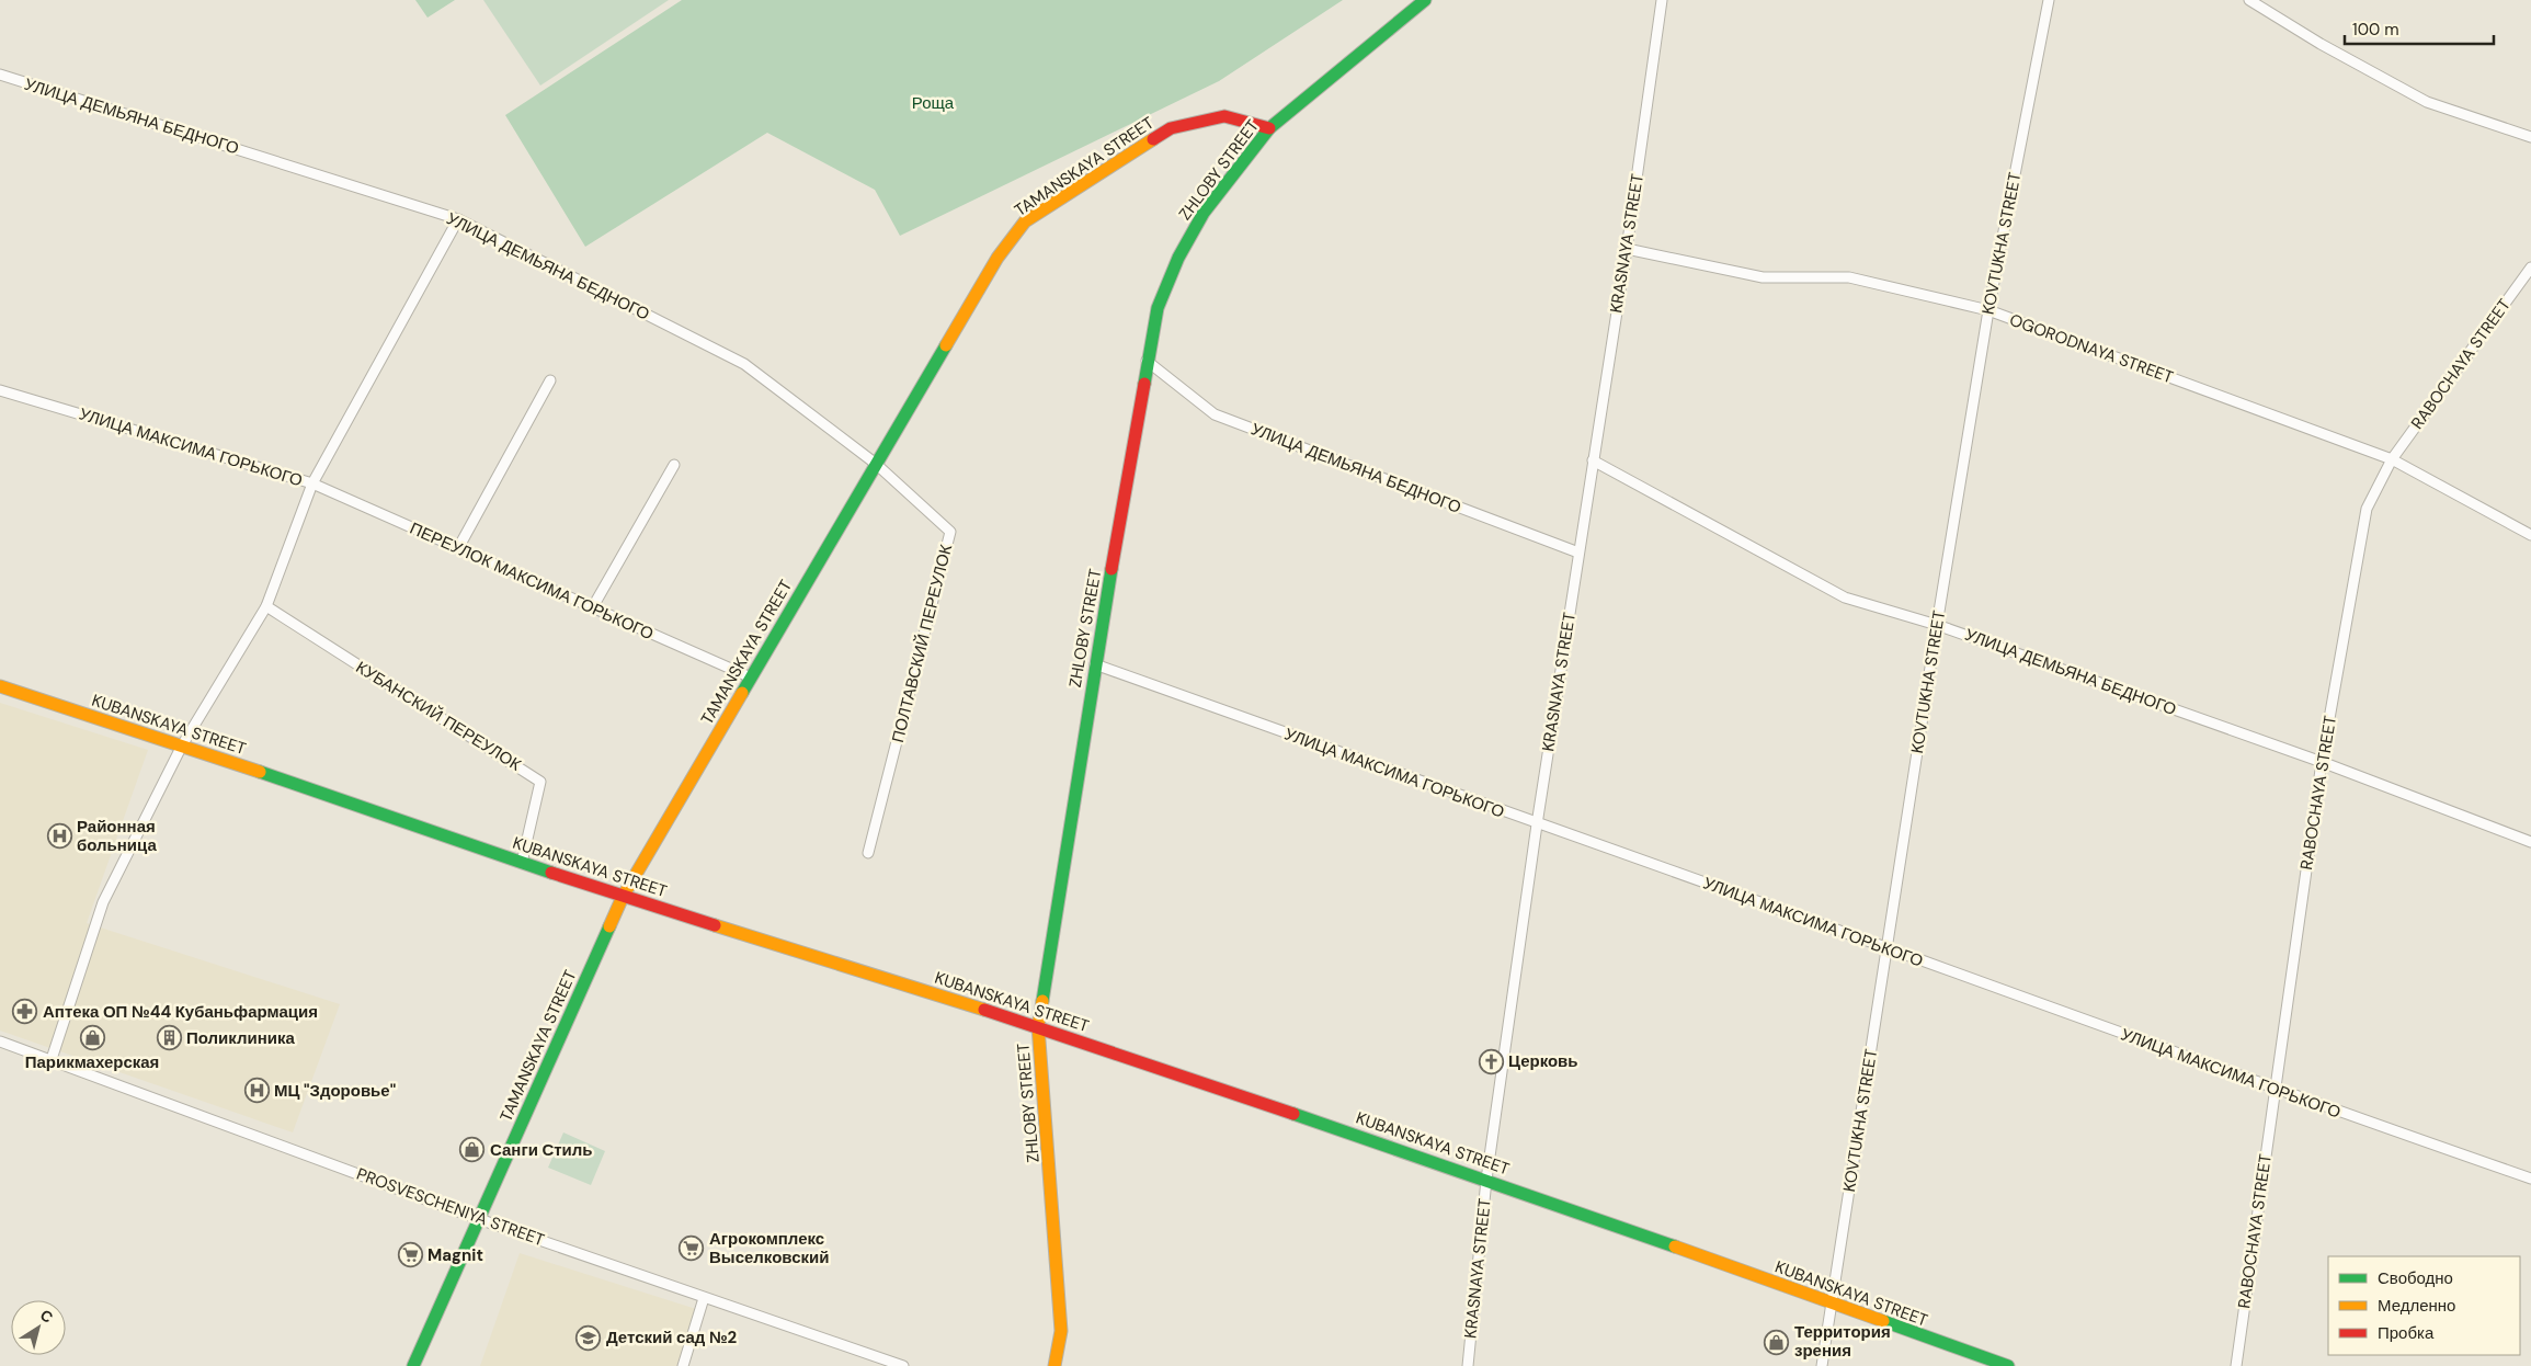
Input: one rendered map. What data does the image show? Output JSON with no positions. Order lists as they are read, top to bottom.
{
  "streets": {
    "street": [
      "УЛИЦА ДЕМЬЯНА БЕДНОГО",
      "TAMANSKAYA STREET",
      "ZHLOBY STREET",
      "KRASNAYA STREET",
      "KOVTUKHA STREET",
      "OGORODNAYA STREET",
      "RABOCHAYA STREET",
      "УЛИЦА МАКСИМА ГОРЬКОГО",
      "ПЕРЕУЛОК МАКСИМА ГОРЬКОГО",
      "ПОЛТАВСКИЙ ПЕРЕУЛОК",
      "КУБАНСКИЙ ПЕРЕУЛОК",
      "KUBANSKAYA STREET",
      "PROSVESCHENIYA STREET"
    ]
  },
  "crossings": [
    ["УЛИЦА ДЕМЬЯНА БЕДНОГО", "TAMANSKAYA STREET"],
    ["УЛИЦА ДЕМЬЯНА БЕДНОГО", "ZHLOBY STREET"],
    ["УЛИЦА ДЕМЬЯНА БЕДНОГО", "KRASNAYA STREET"],
    ["УЛИЦА ДЕМЬЯНА БЕДНОГО", "KOVTUKHA STREET"],
    ["УЛИЦА ДЕМЬЯНА БЕДНОГО", "RABOCHAYA STREET"],
    ["УЛИЦА ДЕМЬЯНА БЕДНОГО", "УЛИЦА МАКСИМА ГОРЬКОГО"],
    ["УЛИЦА ДЕМЬЯНА БЕДНОГО", "ПОЛТАВСКИЙ ПЕРЕУЛОК"],
    ["TAMANSKAYA STREET", "ZHLOBY STREET"],
    ["TAMANSKAYA STREET", "ПЕРЕУЛОК МАКСИМА ГОРЬКОГО"],
    ["TAMANSKAYA STREET", "ПОЛТАВСКИЙ ПЕРЕУЛОК"],
    ["TAMANSKAYA STREET", "KUBANSKAYA STREET"],
    ["TAMANSKAYA STREET", "PROSVESCHENIYA STREET"],
    ["ZHLOBY STREET", "УЛИЦА МАКСИМА ГОРЬКОГО"],
    ["ZHLOBY STREET", "KUBANSKAYA STREET"],
    ["KRASNAYA STREET", "OGORODNAYA STREET"],
    ["KRASNAYA STREET", "УЛИЦА МАКСИМА ГОРЬКОГО"],
    ["KRASNAYA STREET", "KUBANSKAYA STREET"],
    ["KOVTUKHA STREET", "OGORODNAYA STREET"],
    ["KOVTUKHA STREET", "УЛИЦА МАКСИМА ГОРЬКОГО"],
    ["KOVTUKHA STREET", "KUBANSKAYA STREET"],
    ["OGORODNAYA STREET", "RABOCHAYA STREET"],
    ["RABOCHAYA STREET", "УЛИЦА МАКСИМА ГОРЬКОГО"],
    ["УЛИЦА МАКСИМА ГОРЬКОГО", "ПЕРЕУЛОК МАКСИМА ГОРЬКОГО"],
    ["КУБАНСКИЙ ПЕРЕУЛОК", "KUBANSKAYA STREET"]
  ],
  "parks": ["Роща"],
  "places": {
    "hospital": ["Районная больница", "МЦ \"Здоровье\""],
    "pharmacy": ["Аптека ОП №44 Кубаньфармация"],
    "shop": ["Парикмахерская", "Санги Стиль", "Территория зрения"],
    "building": ["Поликлиника"],
    "church": ["Церковь"],
    "supermarket": ["Агрокомплекс Выселковский", "Magnit"],
    "school or university": ["Детский сад №2"]
  },
  "legend": ["Свободно", "Медленно", "Пробка"],
  "scale_bar": "100 m",
  "north": "top right"
}
